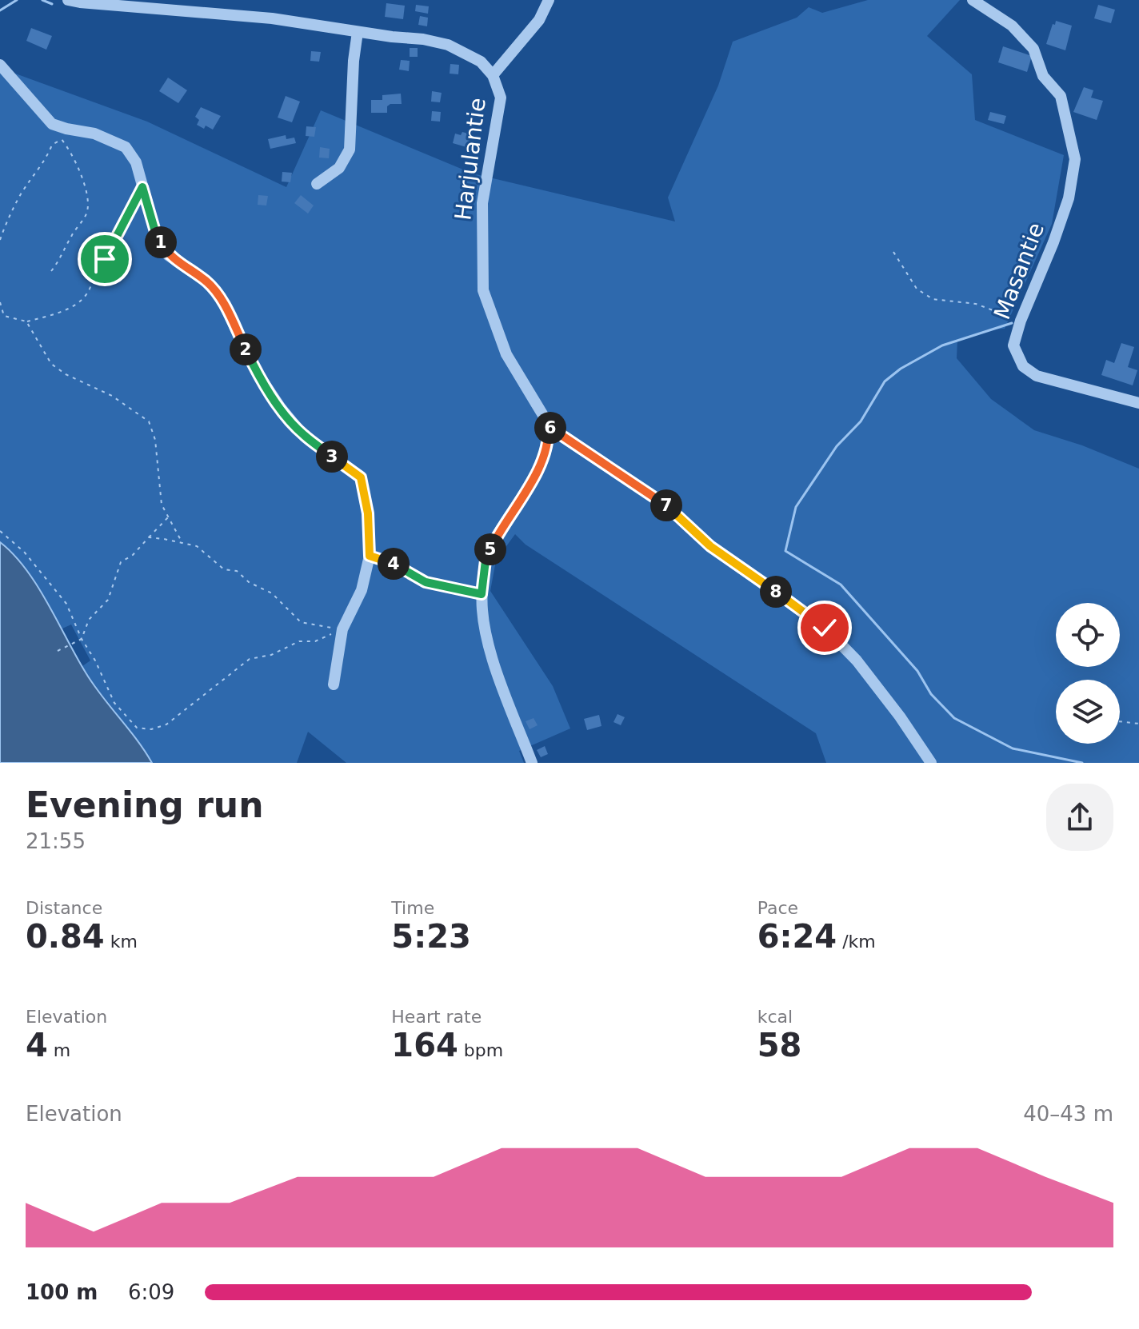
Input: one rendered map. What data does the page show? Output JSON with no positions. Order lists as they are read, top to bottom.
{
  "streets": {
    "street": ["Harjulantie", "Masantie"]
  },
  "page": {
    "pins": [
      "1",
      "2",
      "6",
      "3",
      "7",
      "5",
      "4",
      "8"
    ],
    "heading": ["Evening run", "21:55"],
    "stats": [
      ["Distance", "0.84 km"],
      ["Time", "5:23"],
      ["Pace", "6:24 /km"],
      ["Elevation", "4 m"],
      ["Heart rate", "164 bpm"],
      ["kcal", "58"]
    ],
    "chart": ["Elevation", "40–43 m"],
    "list": [
      {
        "name": "100 m",
        "note": "6:09"
      }
    ]
  }
}
